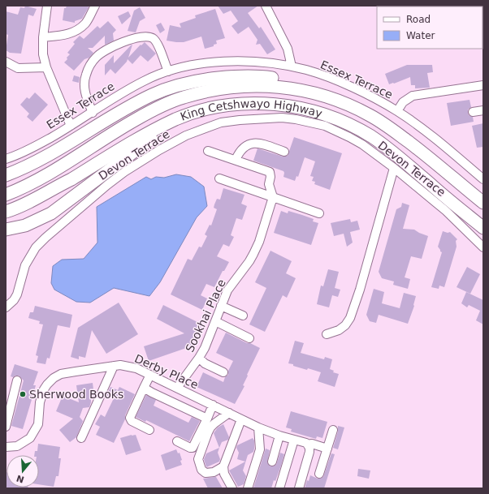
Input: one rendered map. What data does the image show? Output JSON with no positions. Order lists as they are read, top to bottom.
{
  "streets": {
    "highway": ["King Cetshwayo Highway"],
    "street": [
      "Essex Terrace",
      "Devon Terrace",
      "Sookhai Place",
      "Derby Place"
    ]
  },
  "crossings": [
    ["Sookhai Place", "Derby Place"]
  ],
  "places": ["Sherwood Books"],
  "legend": ["Road", "Water"],
  "north": "bottom"
}
